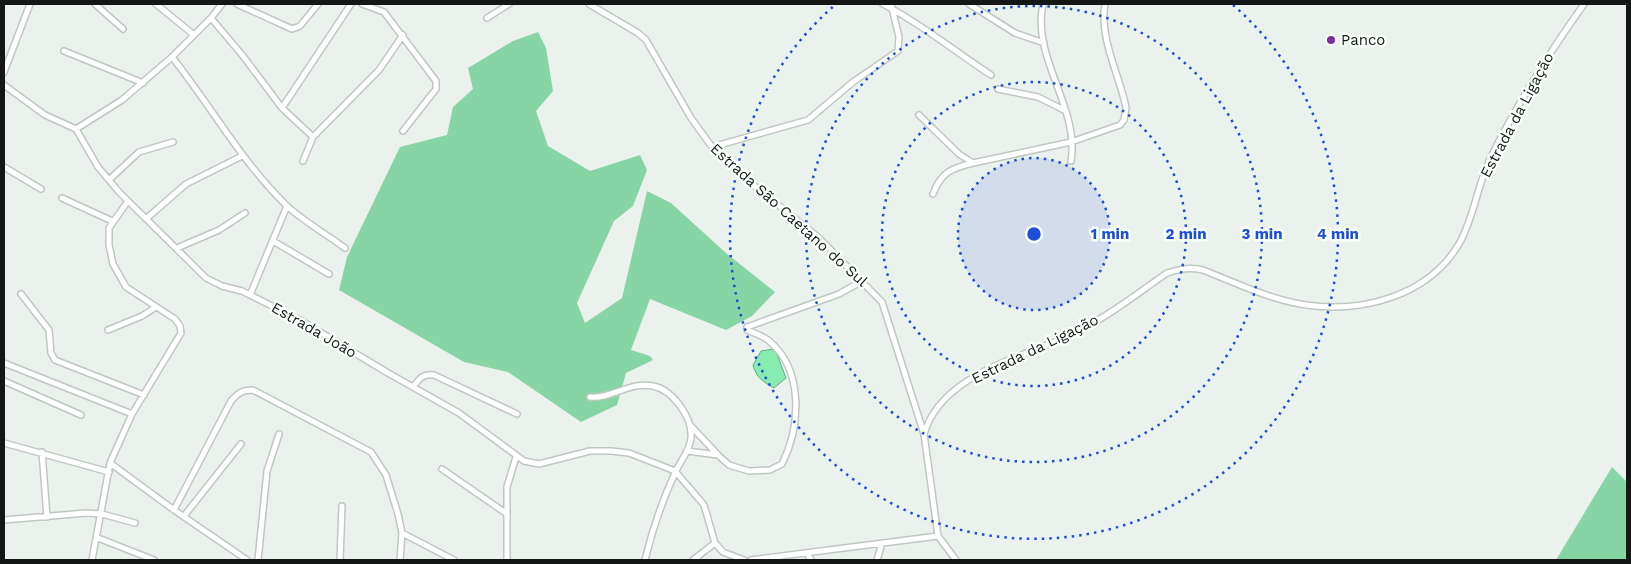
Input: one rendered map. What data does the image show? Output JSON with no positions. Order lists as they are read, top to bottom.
{
  "streets": {
    "street": ["Estrada da Ligação", "Estrada São Caetano do Sul", "Estrada João"]
  },
  "crossings": [
    ["Estrada da Ligação", "Estrada São Caetano do Sul"]
  ],
  "places": ["Panco"],
  "rings": [
    "1 min",
    "2 min",
    "3 min",
    "4 min"
  ]
}
